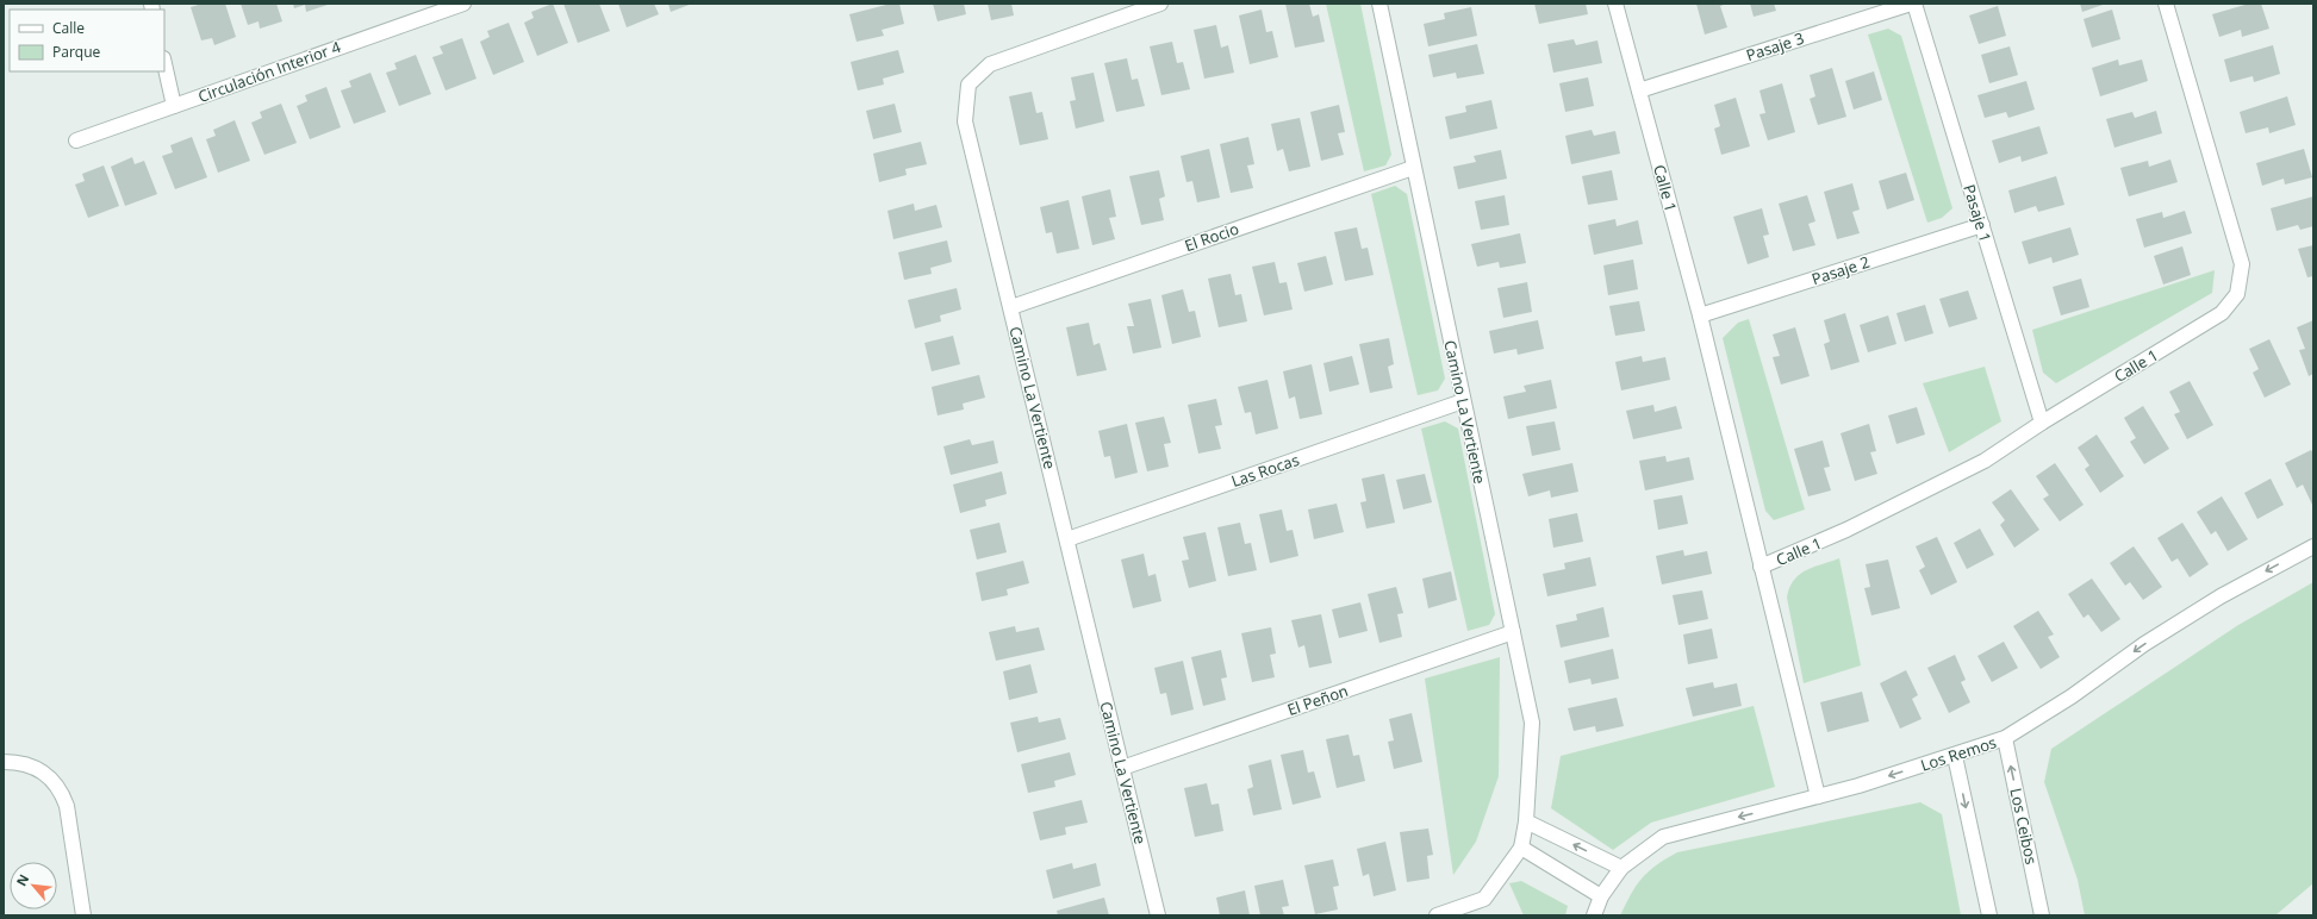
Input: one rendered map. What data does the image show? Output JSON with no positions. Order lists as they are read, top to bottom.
{
  "streets": {
    "street": [
      "Pasaje 3",
      "Circulación Interior 4",
      "Calle 1",
      "Pasaje 1",
      "El Rocio",
      "Pasaje 2",
      "Camino La Vertiente",
      "Las Rocas",
      "El Peñon",
      "Los Remos",
      "Los Ceibos"
    ]
  },
  "crossings": [
    ["Pasaje 3", "Calle 1"],
    ["Calle 1", "Pasaje 1"],
    ["Calle 1", "Pasaje 2"],
    ["Calle 1", "Los Remos"],
    ["Pasaje 1", "Pasaje 2"],
    ["El Rocio", "Camino La Vertiente"],
    ["Camino La Vertiente", "Las Rocas"],
    ["Camino La Vertiente", "El Peñon"],
    ["Los Remos", "Los Ceibos"]
  ],
  "one_way": ["Los Remos"],
  "legend": ["Calle", "Parque"],
  "north": "top left"
}
